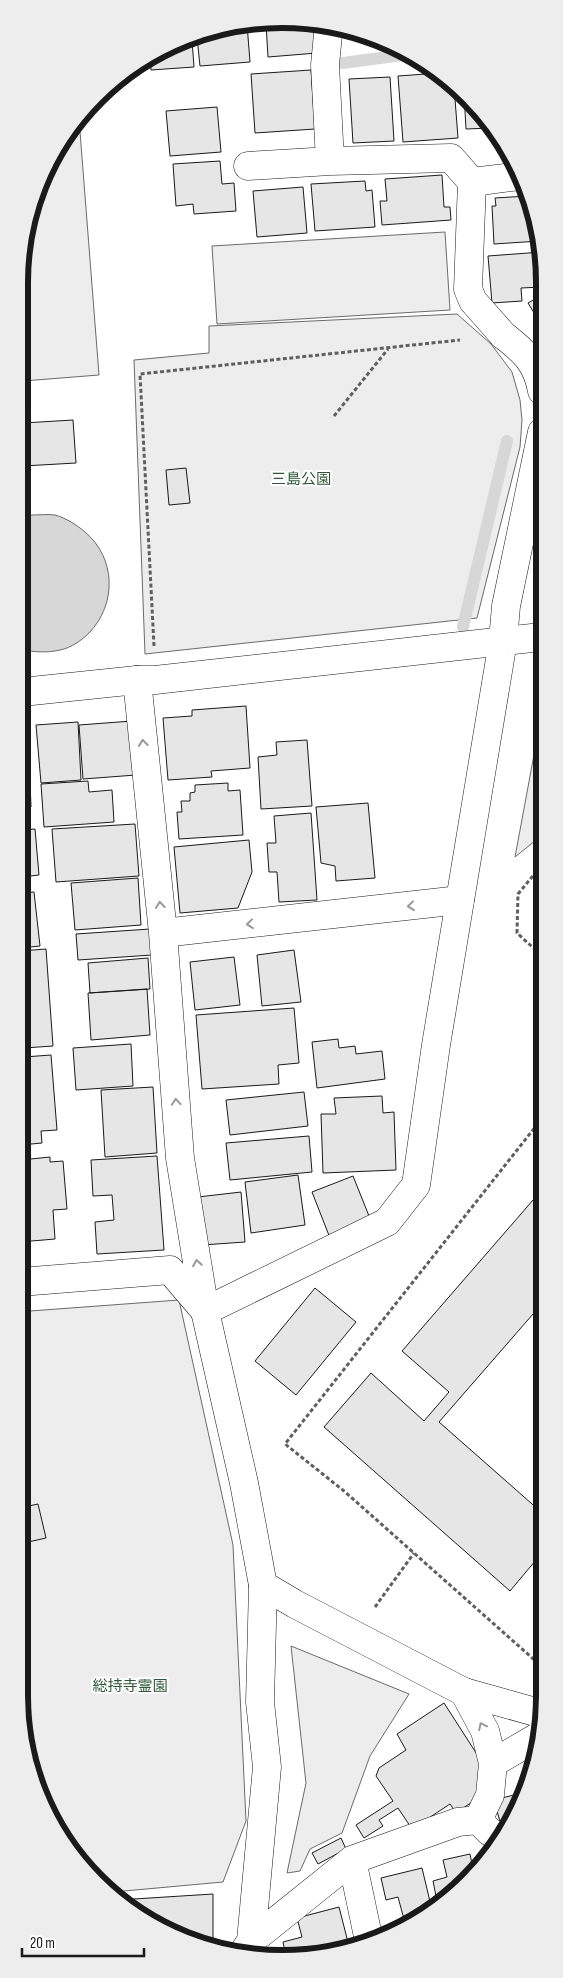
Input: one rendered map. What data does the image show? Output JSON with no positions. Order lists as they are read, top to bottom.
{
  "parks": ["三島公園", "総持寺霊園"],
  "scale_bar": "20 m"
}
